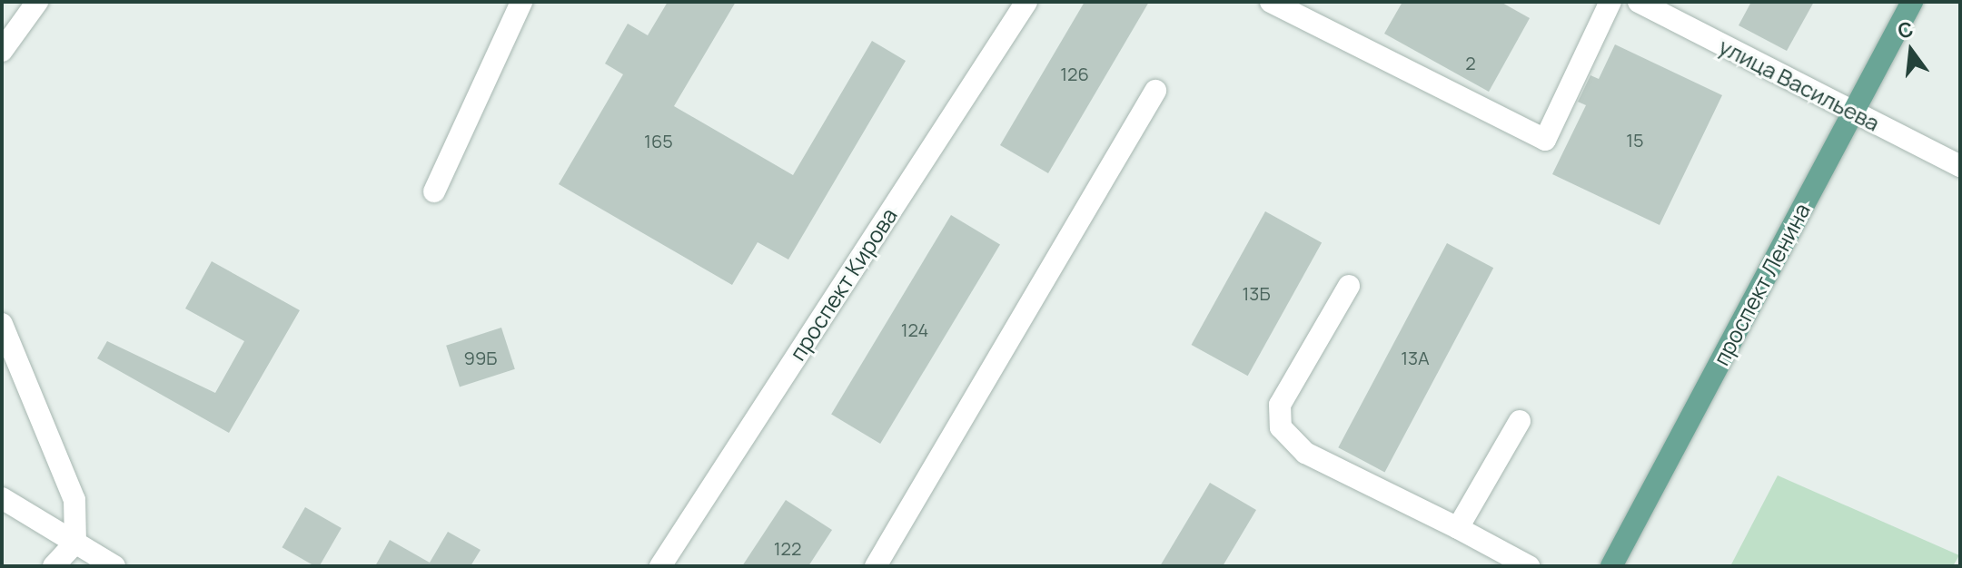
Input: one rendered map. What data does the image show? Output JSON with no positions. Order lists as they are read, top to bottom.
{
  "streets": {
    "main road": ["проспект Ленина"],
    "street": ["улица Васильева", "проспект Кирова"]
  },
  "crossings": [
    ["улица Васильева", "проспект Ленина"]
  ],
  "house_numbers": [
    "2",
    "126",
    "15",
    "165",
    "13Б",
    "124",
    "99Б",
    "13А",
    "122"
  ],
  "north": "top"
}
